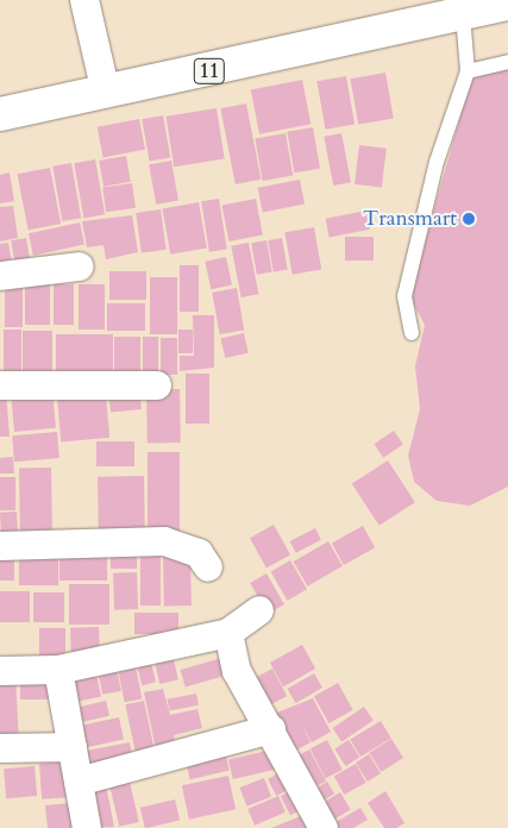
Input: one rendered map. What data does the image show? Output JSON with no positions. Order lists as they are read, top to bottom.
{
  "streets": {
    "highway": ["11"]
  },
  "places": ["Transmart"]
}
